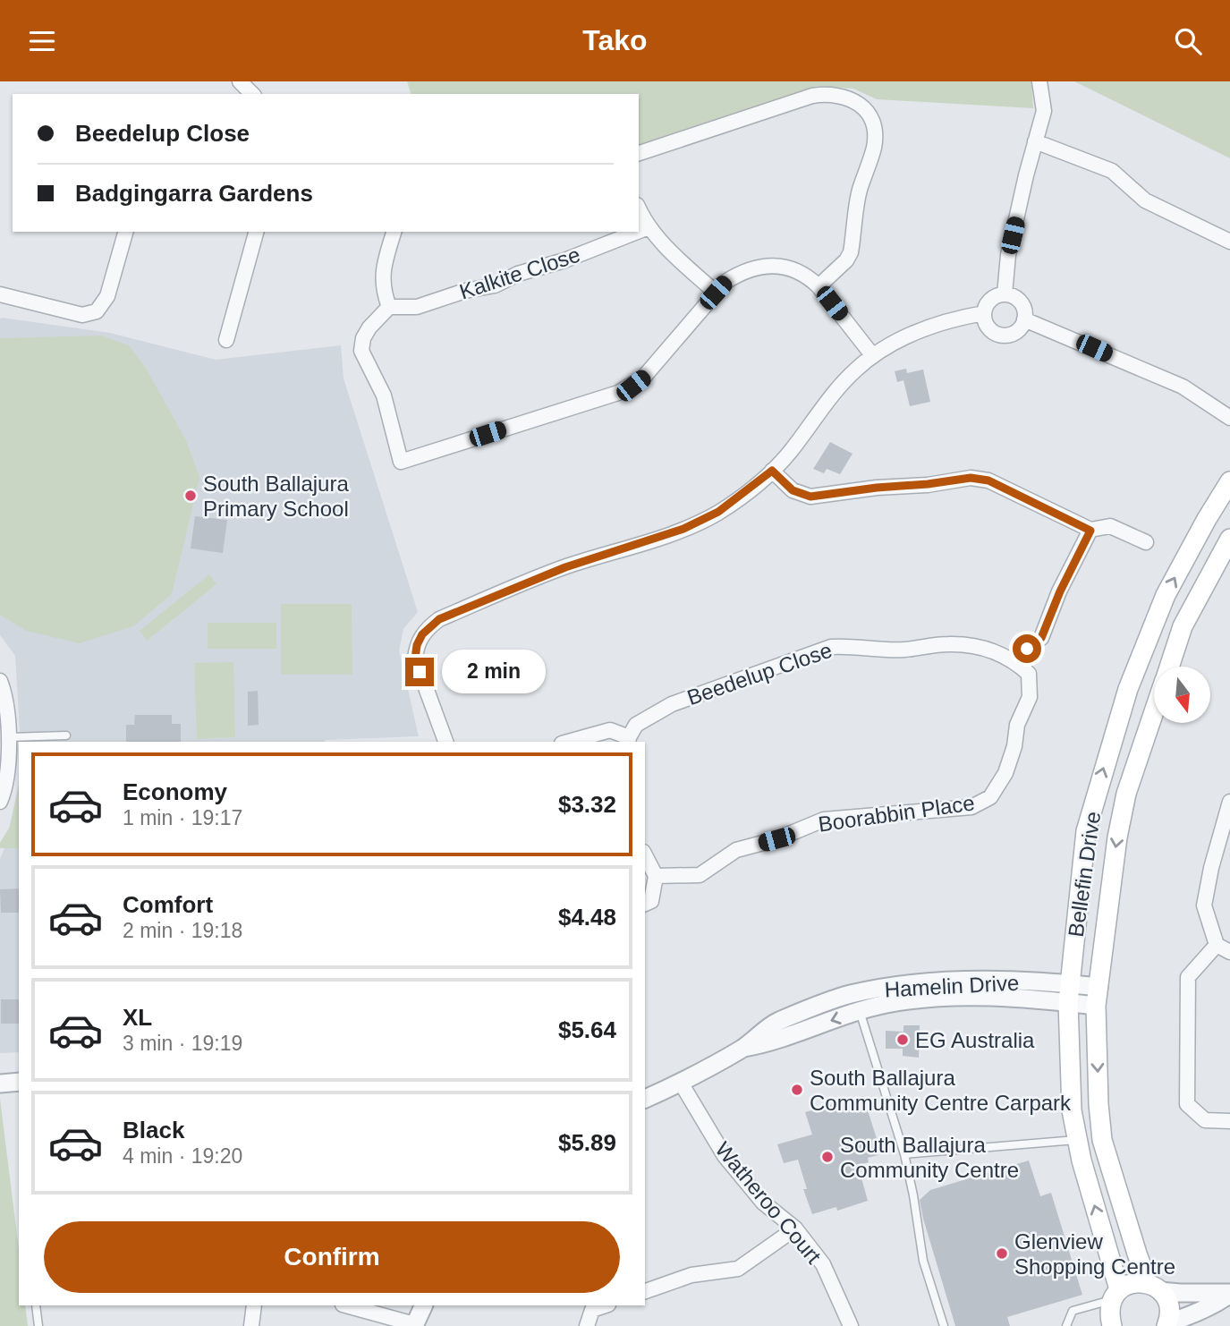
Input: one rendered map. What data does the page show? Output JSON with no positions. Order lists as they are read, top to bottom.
{
  "streets": {
    "main road": ["Bellefin Drive"],
    "street": [
      "Kalkite Close",
      "Beedelup Close",
      "Boorabbin Place",
      "Hamelin Drive",
      "Watheroo Court"
    ]
  },
  "crossings": [
    ["Beedelup Close", "Boorabbin Place"],
    ["Bellefin Drive", "Hamelin Drive"],
    ["Hamelin Drive", "Watheroo Court"]
  ],
  "places": [
    "South Ballajura Primary School",
    "EG Australia",
    "South Ballajura Community Centre Carpark",
    "South Ballajura Community Centre",
    "Glenview Shopping Centre"
  ],
  "north": "bottom",
  "page": {
    "header": "Tako",
    "banner": ["Beedelup Close", "Badgingarra Gardens"],
    "bubble": "2 min",
    "list": [
      {
        "name": "Economy",
        "note": "1 min · 19:17",
        "value": "$3.32"
      },
      {
        "name": "Comfort",
        "note": "2 min · 19:18",
        "value": "$4.48"
      },
      {
        "name": "XL",
        "note": "3 min · 19:19",
        "value": "$5.64"
      },
      {
        "name": "Black",
        "note": "4 min · 19:20",
        "value": "$5.89"
      }
    ],
    "buttons": "Confirm"
  }
}
